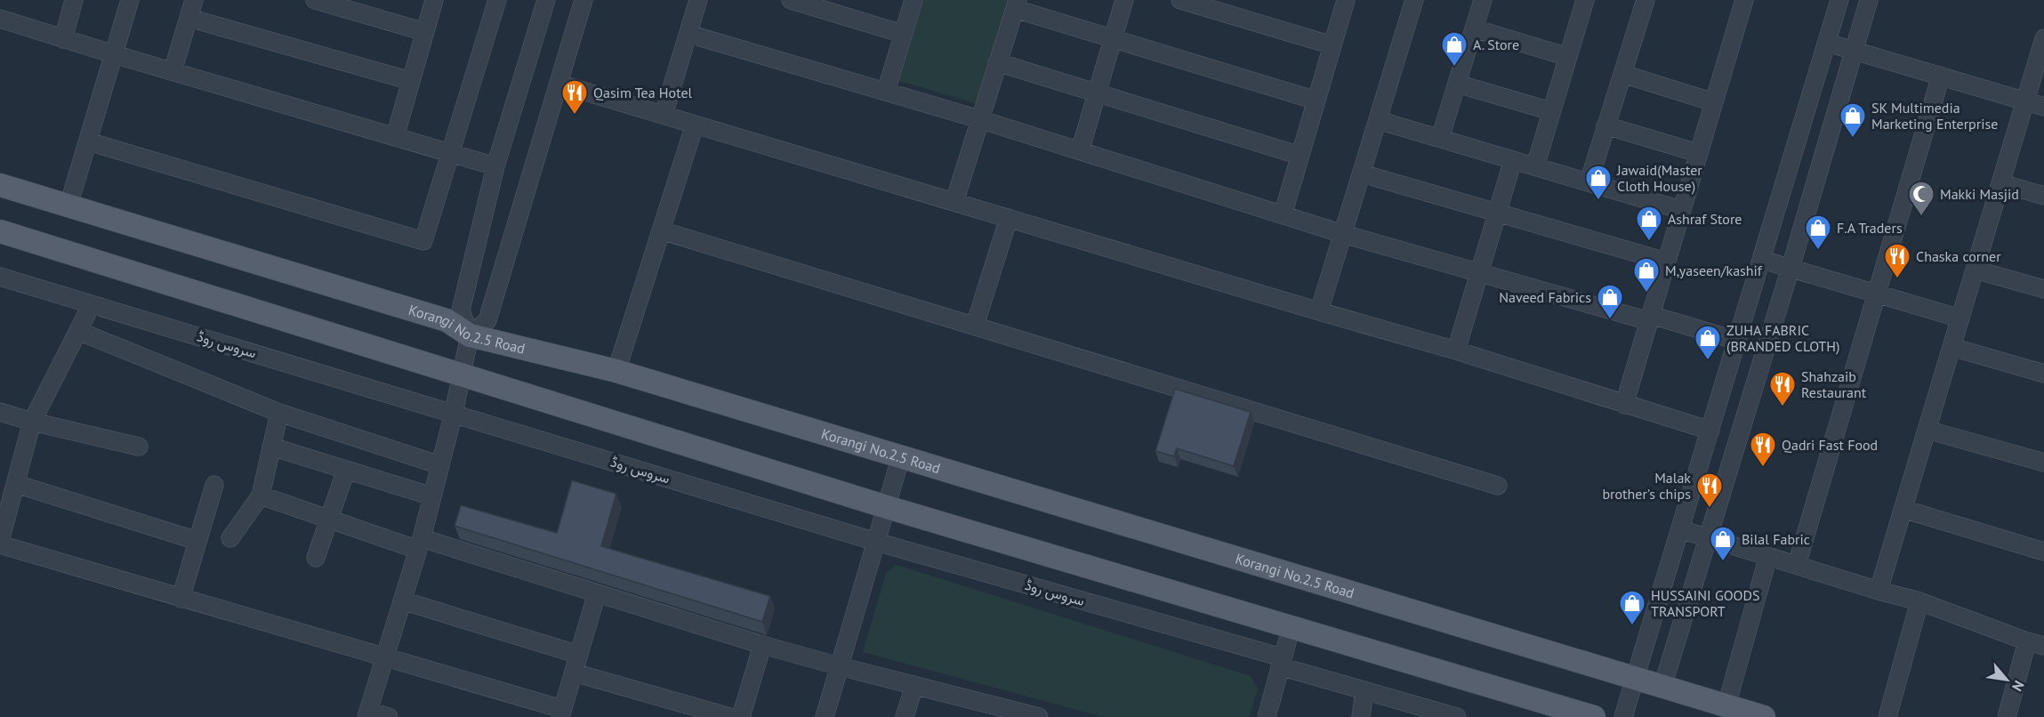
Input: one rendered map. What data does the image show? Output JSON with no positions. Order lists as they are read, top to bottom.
{
  "streets": {
    "main road": ["Korangi No.2.5 Road"],
    "street": ["سروس روڈ"]
  },
  "places": {
    "shop": [
      "A. Store",
      "SK Multimedia Marketing Enterprise",
      "Jawaid(Master Cloth House)",
      "Ashraf Store",
      "F.A Traders",
      "M,yaseen/kashif",
      "Naveed Fabrics",
      "ZUHA FABRIC (BRANDED CLOTH)",
      "Bilal Fabric",
      "HUSSAINI GOODS TRANSPORT"
    ],
    "restaurant": [
      "Qasim Tea Hotel",
      "Chaska corner",
      "Shahzaib Restaurant",
      "Qadri Fast Food",
      "Malak brother's chips"
    ],
    "mosque": ["Makki Masjid"]
  },
  "north": "bottom right"
}
